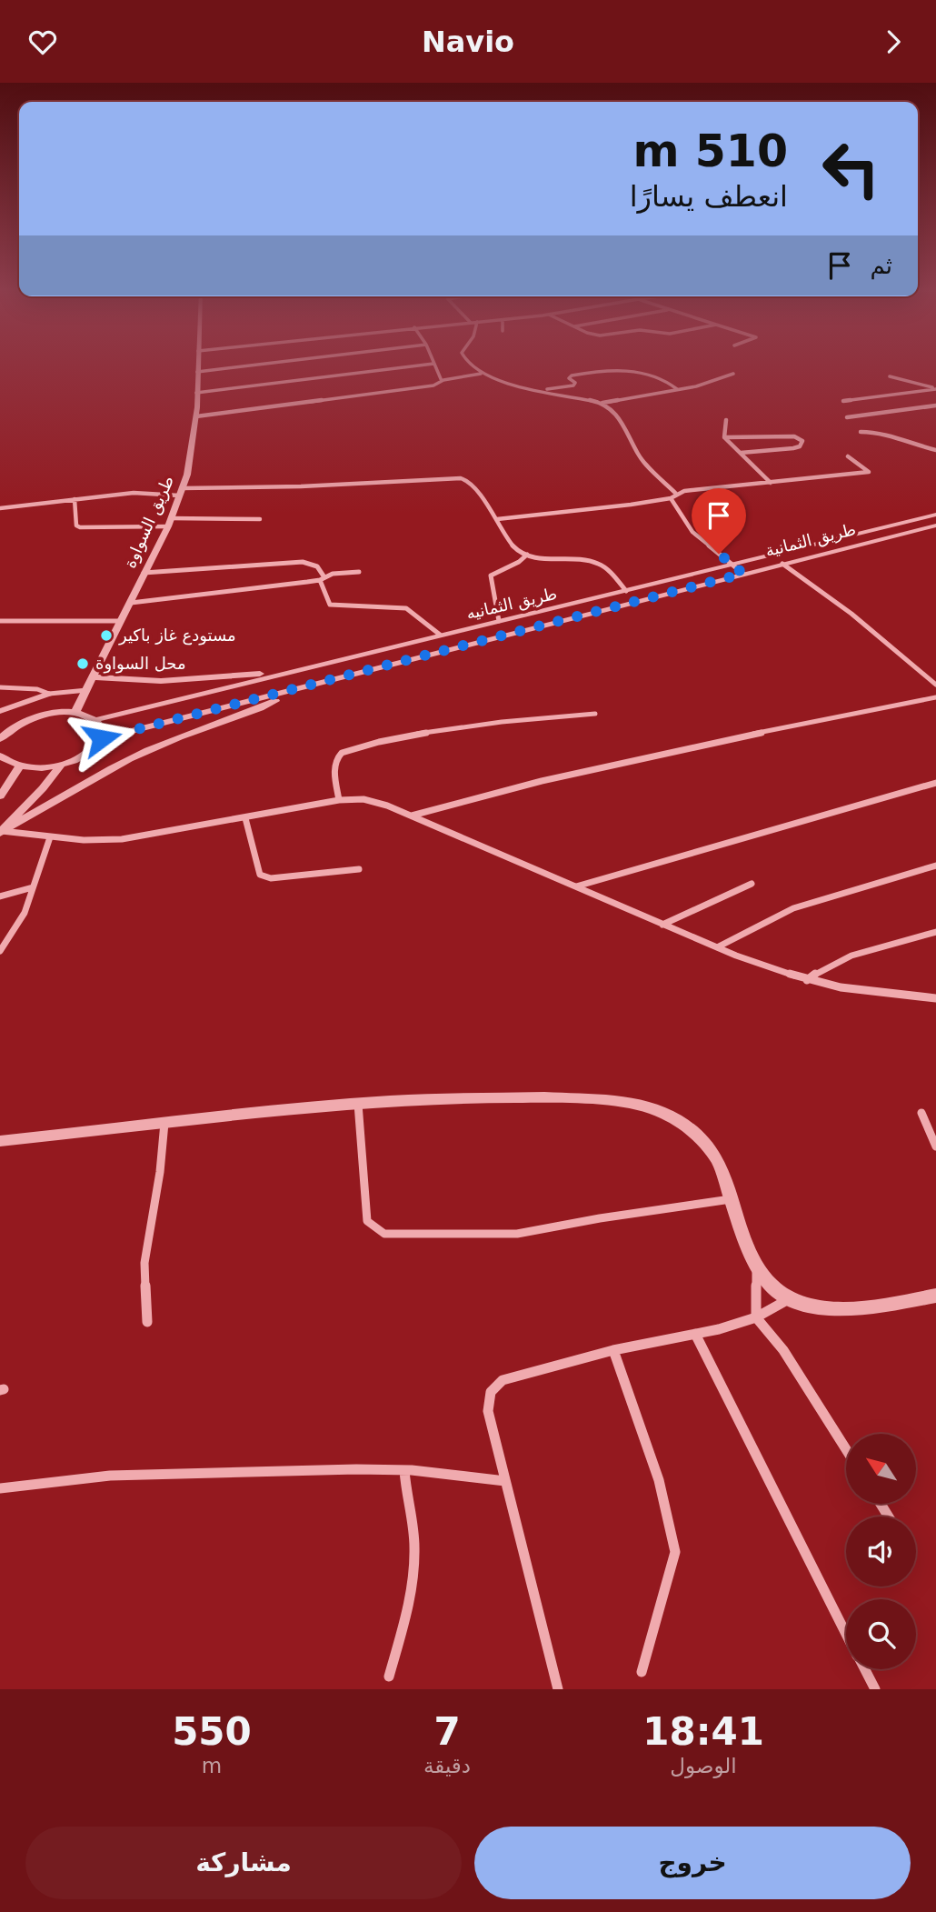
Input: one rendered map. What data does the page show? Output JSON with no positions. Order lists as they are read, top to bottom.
{
  "streets": {
    "street": ["طريق السواوة", "طريق الثمانية", "طريق الثمانيه"]
  },
  "places": ["مستودع غاز باكير", "محل السواوة"],
  "north": "top left",
  "page": {
    "header": "Navio",
    "turn": ["510 m", "انعطف يسارًا"],
    "then": "ثم",
    "eta": [
      "18:41",
      "الوصول",
      "7",
      "دقيقة",
      "550",
      "m"
    ],
    "buttons": ["خروج", "مشاركة"]
  }
}
